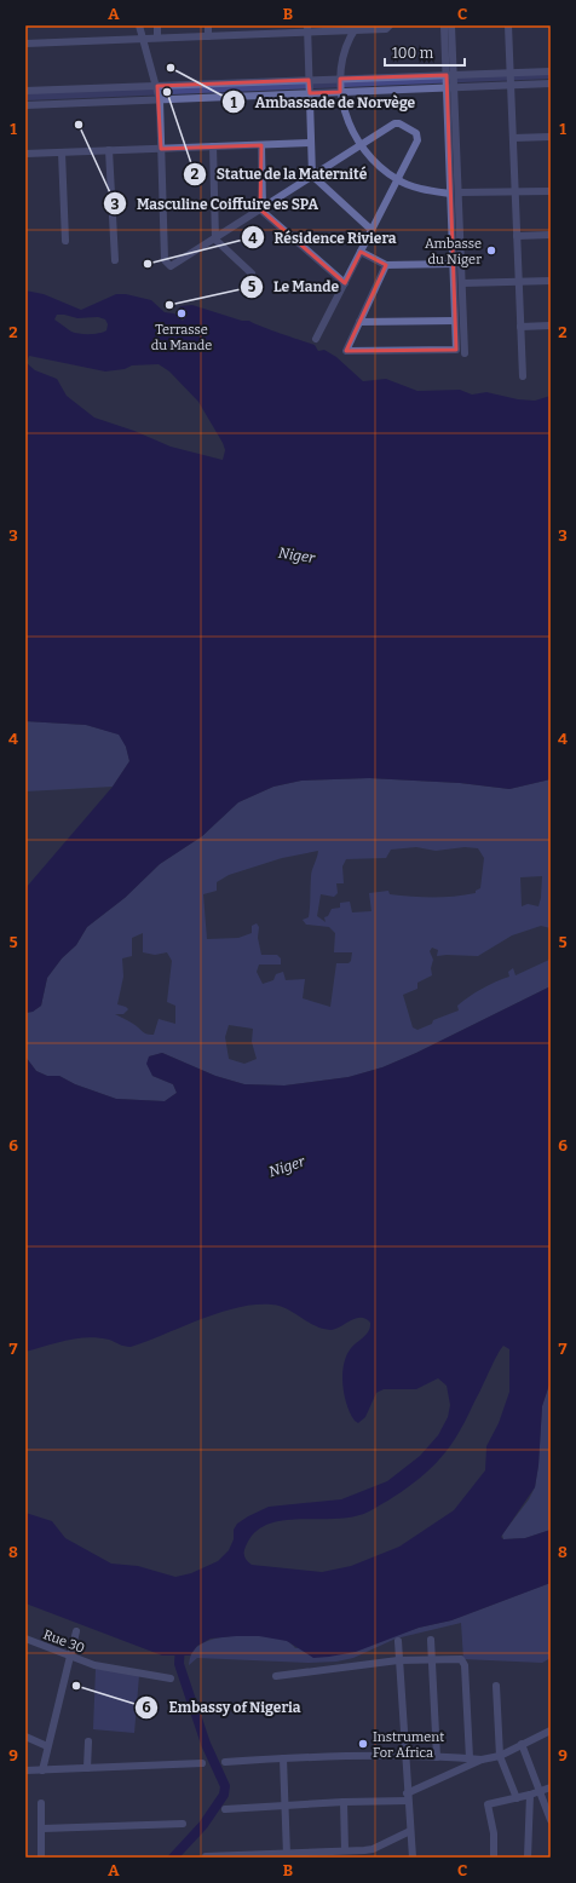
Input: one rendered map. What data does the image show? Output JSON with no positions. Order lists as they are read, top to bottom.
{
  "streets": {
    "street": ["Rue 30"]
  },
  "water": ["Niger"],
  "places": [
    "Ambassade de Norvège",
    "Statue de la Maternité",
    "Masculine Coiffuire es SPA",
    "Ambasse du Niger",
    "Résidence Riviera",
    "Le Mande",
    "Terrasse du Mande",
    "Embassy of Nigeria",
    "Instrument For Africa"
  ],
  "scale_bar": "100 m",
  "grid": {
    "columns": ["A", "B", "C"],
    "rows": [
      "1",
      "2",
      "3",
      "4",
      "5",
      "6",
      "7",
      "8",
      "9"
    ]
  }
}
